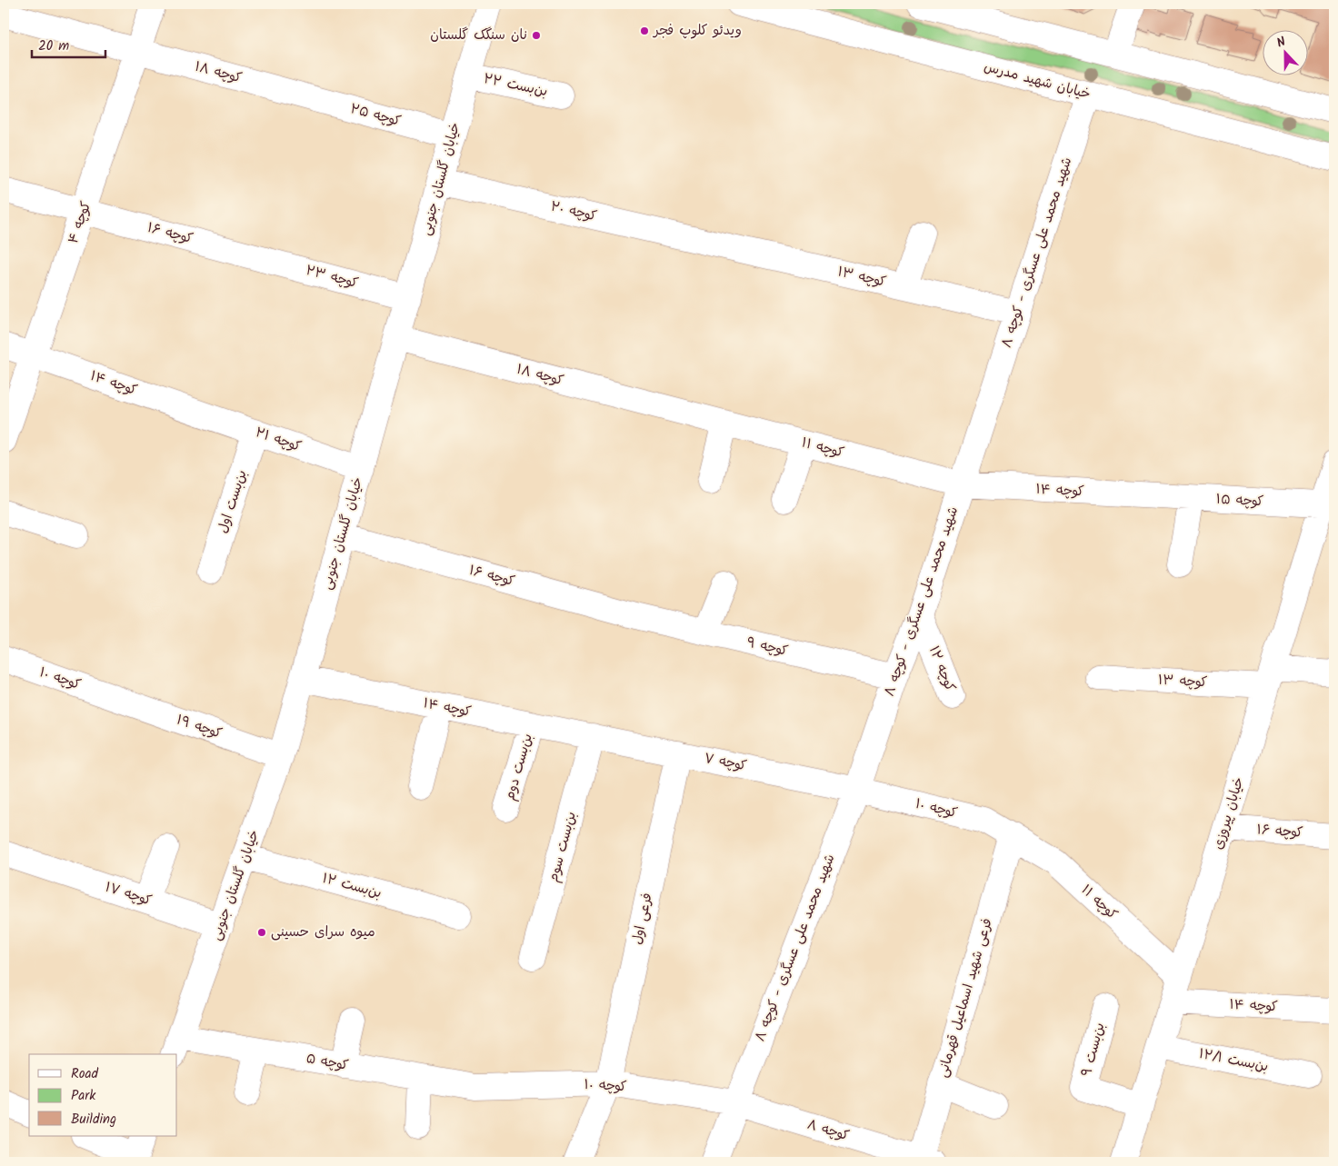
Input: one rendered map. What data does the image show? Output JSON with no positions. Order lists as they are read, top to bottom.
{
  "streets": {
    "street": [
      "کوچه ۱۸",
      "خیابان شهید مدرس",
      "بن‌بست ۲۲",
      "کوچه ۲۵",
      "خیابان گلستان جنوبی",
      "کوچه ۲۰",
      "کوچه ۴",
      "کوچه ۱۶",
      "شهید محمد علی عسگری - کوچه ۸",
      "کوچه ۲۳",
      "کوچه ۱۳",
      "کوچه ۱۴",
      "کوچه ۲۱",
      "کوچه ۱۱",
      "کوچه ۱۵",
      "بن‌بست اول",
      "کوچه ۹",
      "کوچه ۱۲",
      "کوچه ۱۰",
      "کوچه ۱۹",
      "کوچه ۷",
      "بن‌بست دوم",
      "خیابان پیروزی",
      "بن‌بست سوم",
      "بن‌بست ۱۲",
      "کوچه ۱۷",
      "فرعی اول",
      "فرعی شهید اسماعیل قهرمانی",
      "بن‌بست ۹",
      "بن‌بست ۱۲/۱",
      "کوچه ۵",
      "کوچه ۸"
    ]
  },
  "crossings": [
    ["کوچه ۱۸", "کوچه ۲۵"],
    ["کوچه ۱۸", "خیابان گلستان جنوبی"],
    ["کوچه ۱۸", "کوچه ۴"],
    ["کوچه ۱۸", "کوچه ۱۱"],
    ["خیابان شهید مدرس", "شهید محمد علی عسگری - کوچه ۸"],
    ["بن‌بست ۲۲", "خیابان گلستان جنوبی"],
    ["کوچه ۲۵", "خیابان گلستان جنوبی"],
    ["خیابان گلستان جنوبی", "کوچه ۲۰"],
    ["خیابان گلستان جنوبی", "کوچه ۱۶"],
    ["خیابان گلستان جنوبی", "کوچه ۲۳"],
    ["خیابان گلستان جنوبی", "کوچه ۱۴"],
    ["خیابان گلستان جنوبی", "کوچه ۲۱"],
    ["خیابان گلستان جنوبی", "کوچه ۱۹"],
    ["خیابان گلستان جنوبی", "بن‌بست ۱۲"],
    ["خیابان گلستان جنوبی", "کوچه ۱۷"],
    ["خیابان گلستان جنوبی", "کوچه ۵"],
    ["کوچه ۲۰", "کوچه ۱۳"],
    ["کوچه ۴", "کوچه ۱۶"],
    ["کوچه ۴", "کوچه ۱۴"],
    ["کوچه ۱۶", "کوچه ۲۳"],
    ["کوچه ۱۶", "کوچه ۹"],
    ["کوچه ۱۶", "خیابان پیروزی"],
    ["شهید محمد علی عسگری - کوچه ۸", "کوچه ۱۳"],
    ["شهید محمد علی عسگری - کوچه ۸", "کوچه ۱۴"],
    ["شهید محمد علی عسگری - کوچه ۸", "کوچه ۱۱"],
    ["شهید محمد علی عسگری - کوچه ۸", "کوچه ۹"],
    ["شهید محمد علی عسگری - کوچه ۸", "کوچه ۱۲"],
    ["شهید محمد علی عسگری - کوچه ۸", "کوچه ۱۰"],
    ["شهید محمد علی عسگری - کوچه ۸", "کوچه ۷"],
    ["شهید محمد علی عسگری - کوچه ۸", "کوچه ۸"],
    ["کوچه ۱۳", "خیابان پیروزی"],
    ["کوچه ۱۴", "کوچه ۲۱"],
    ["کوچه ۱۴", "کوچه ۱۱"],
    ["کوچه ۱۴", "کوچه ۱۵"],
    ["کوچه ۱۴", "کوچه ۷"],
    ["کوچه ۱۴", "بن‌بست دوم"],
    ["کوچه ۱۴", "خیابان پیروزی"],
    ["کوچه ۱۴", "بن‌بست سوم"],
    ["کوچه ۲۱", "بن‌بست اول"],
    ["کوچه ۱۱", "کوچه ۱۰"],
    ["کوچه ۱۱", "خیابان پیروزی"],
    ["کوچه ۱۱", "فرعی شهید اسماعیل قهرمانی"],
    ["کوچه ۱۵", "خیابان پیروزی"],
    ["کوچه ۱۰", "کوچه ۱۹"],
    ["کوچه ۱۰", "کوچه ۷"],
    ["کوچه ۱۰", "فرعی اول"],
    ["کوچه ۱۰", "فرعی شهید اسماعیل قهرمانی"],
    ["کوچه ۱۰", "کوچه ۵"],
    ["کوچه ۱۰", "کوچه ۸"],
    ["کوچه ۷", "بن‌بست سوم"],
    ["کوچه ۷", "فرعی اول"],
    ["خیابان پیروزی", "بن‌بست ۹"],
    ["خیابان پیروزی", "بن‌بست ۱۲/۱"],
    ["فرعی شهید اسماعیل قهرمانی", "کوچه ۸"]
  ],
  "places": ["ویدئو کلوپ فجر", "نان سنگک گلستان", "میوه سرای حسینی"],
  "legend": ["Road", "Park", "Building"],
  "scale_bar": "20 m",
  "north": "top"
}
